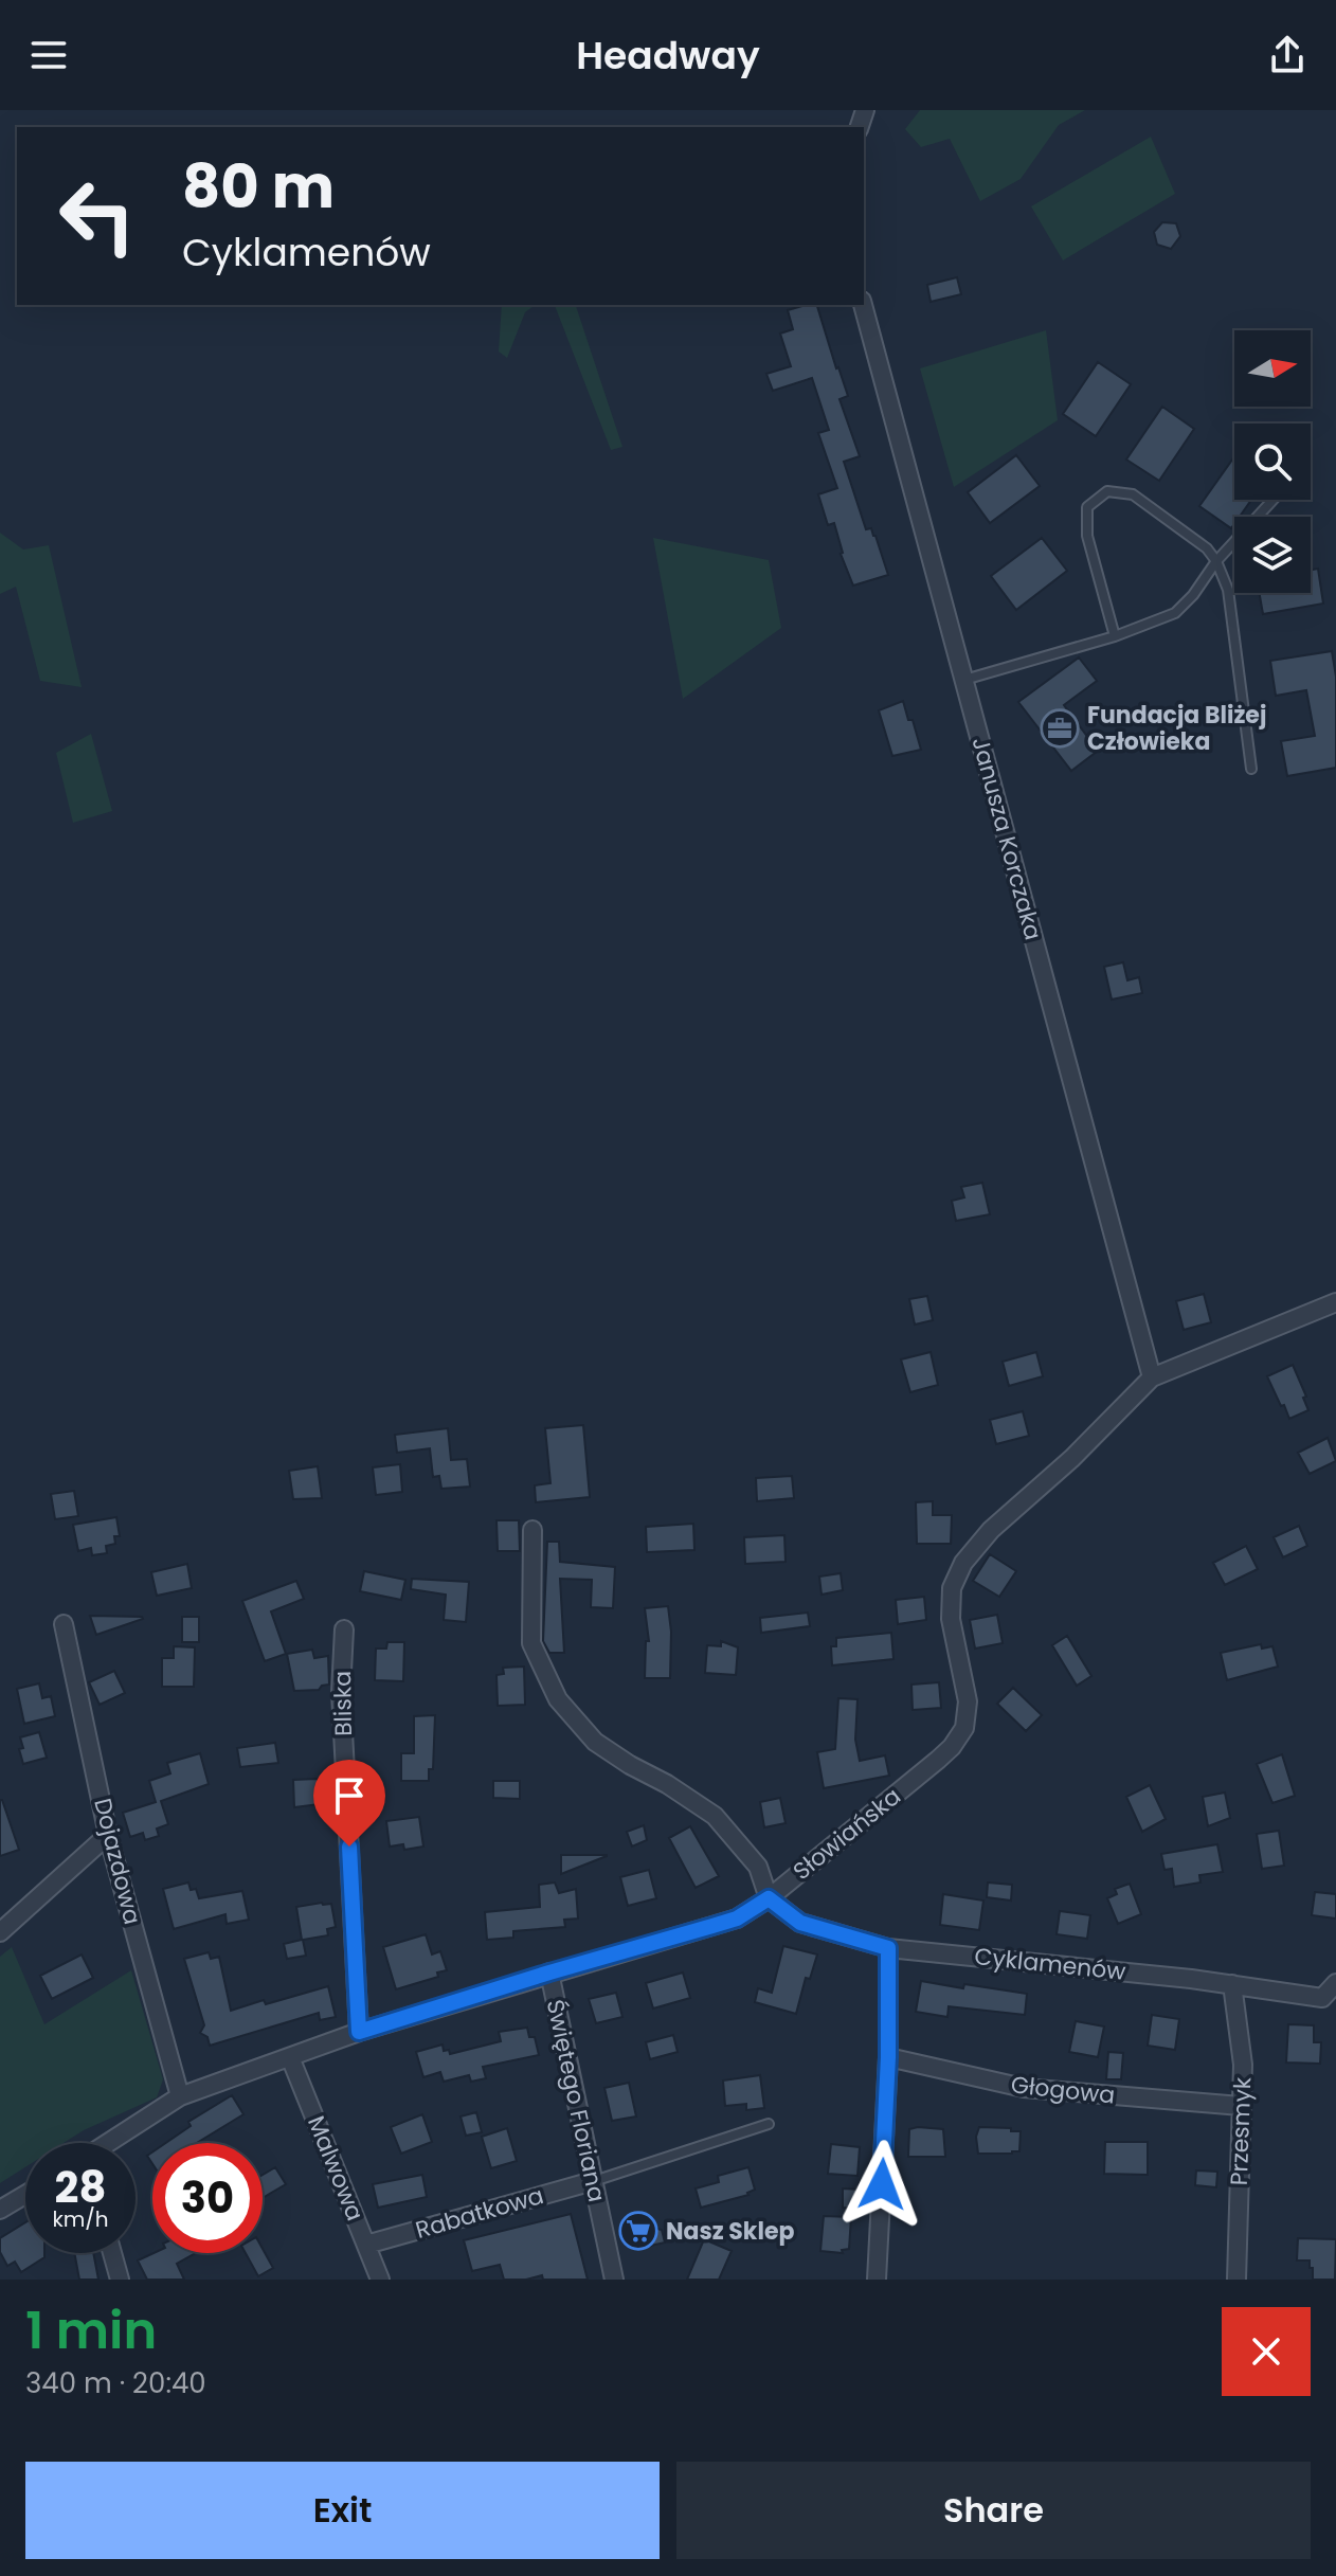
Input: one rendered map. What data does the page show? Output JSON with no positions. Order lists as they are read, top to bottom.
{
  "streets": {
    "street": [
      "Janusza Korczaka",
      "Bliska",
      "Słowiańska",
      "Dojazdowa",
      "Cyklamenów",
      "Głogowa",
      "Świętego Floriana",
      "Przesmyk",
      "Malwowa",
      "Rabatkowa"
    ]
  },
  "crossings": [
    ["Janusza Korczaka", "Słowiańska"],
    ["Bliska", "Słowiańska"],
    ["Słowiańska", "Dojazdowa"],
    ["Słowiańska", "Cyklamenów"],
    ["Słowiańska", "Świętego Floriana"],
    ["Słowiańska", "Malwowa"],
    ["Cyklamenów", "Przesmyk"],
    ["Głogowa", "Przesmyk"],
    ["Świętego Floriana", "Rabatkowa"],
    ["Malwowa", "Rabatkowa"]
  ],
  "places": {
    "office": ["Fundacja Bliżej Człowieka"],
    "supermarket": ["Nasz Sklep"]
  },
  "north": "right",
  "page": {
    "header": "Headway",
    "turn": ["80 m", "Cyklamenów"],
    "speed": "28 km/h",
    "limit": "30",
    "heading": ["1 min", "340 m · 20:40"],
    "buttons": ["Exit", "Share"]
  }
}
